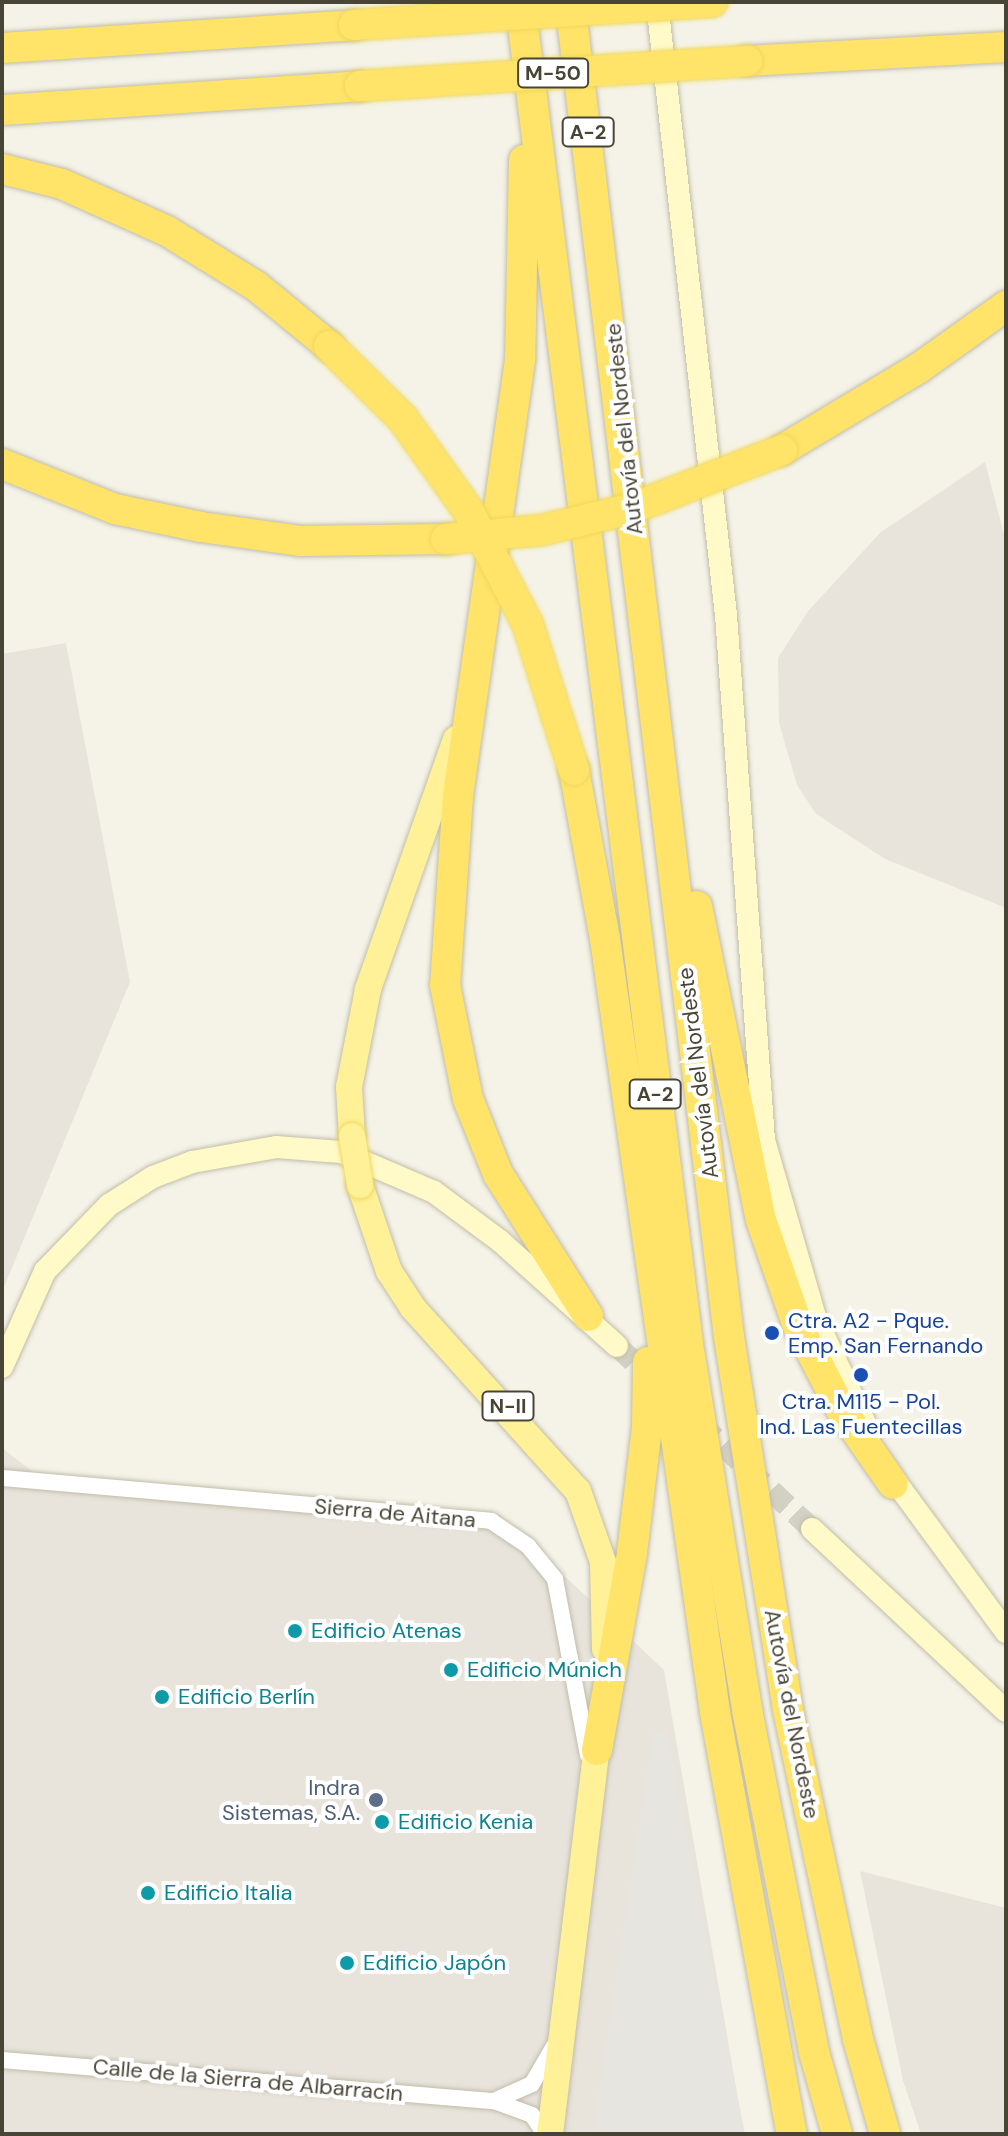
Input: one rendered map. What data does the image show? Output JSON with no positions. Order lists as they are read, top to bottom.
{
  "streets": {
    "highway": ["M-50", "A-2", "Autovía del Nordeste"],
    "main road": ["N-II"],
    "street": ["Sierra de Aitana", "Calle de la Sierra de Albarracín"]
  },
  "crossings": [
    ["N-II", "Sierra de Aitana"],
    ["N-II", "Calle de la Sierra de Albarracín"]
  ],
  "places": [
    "Ctra. A2 - Pque. Emp. San Fernando",
    "Ctra. M115 - Pol. Ind. Las Fuentecillas",
    "Edificio Atenas",
    "Edificio Múnich",
    "Edificio Berlín",
    "Indra Sistemas, S.A.",
    "Edificio Kenia",
    "Edificio Italia",
    "Edificio Japón"
  ]
}
